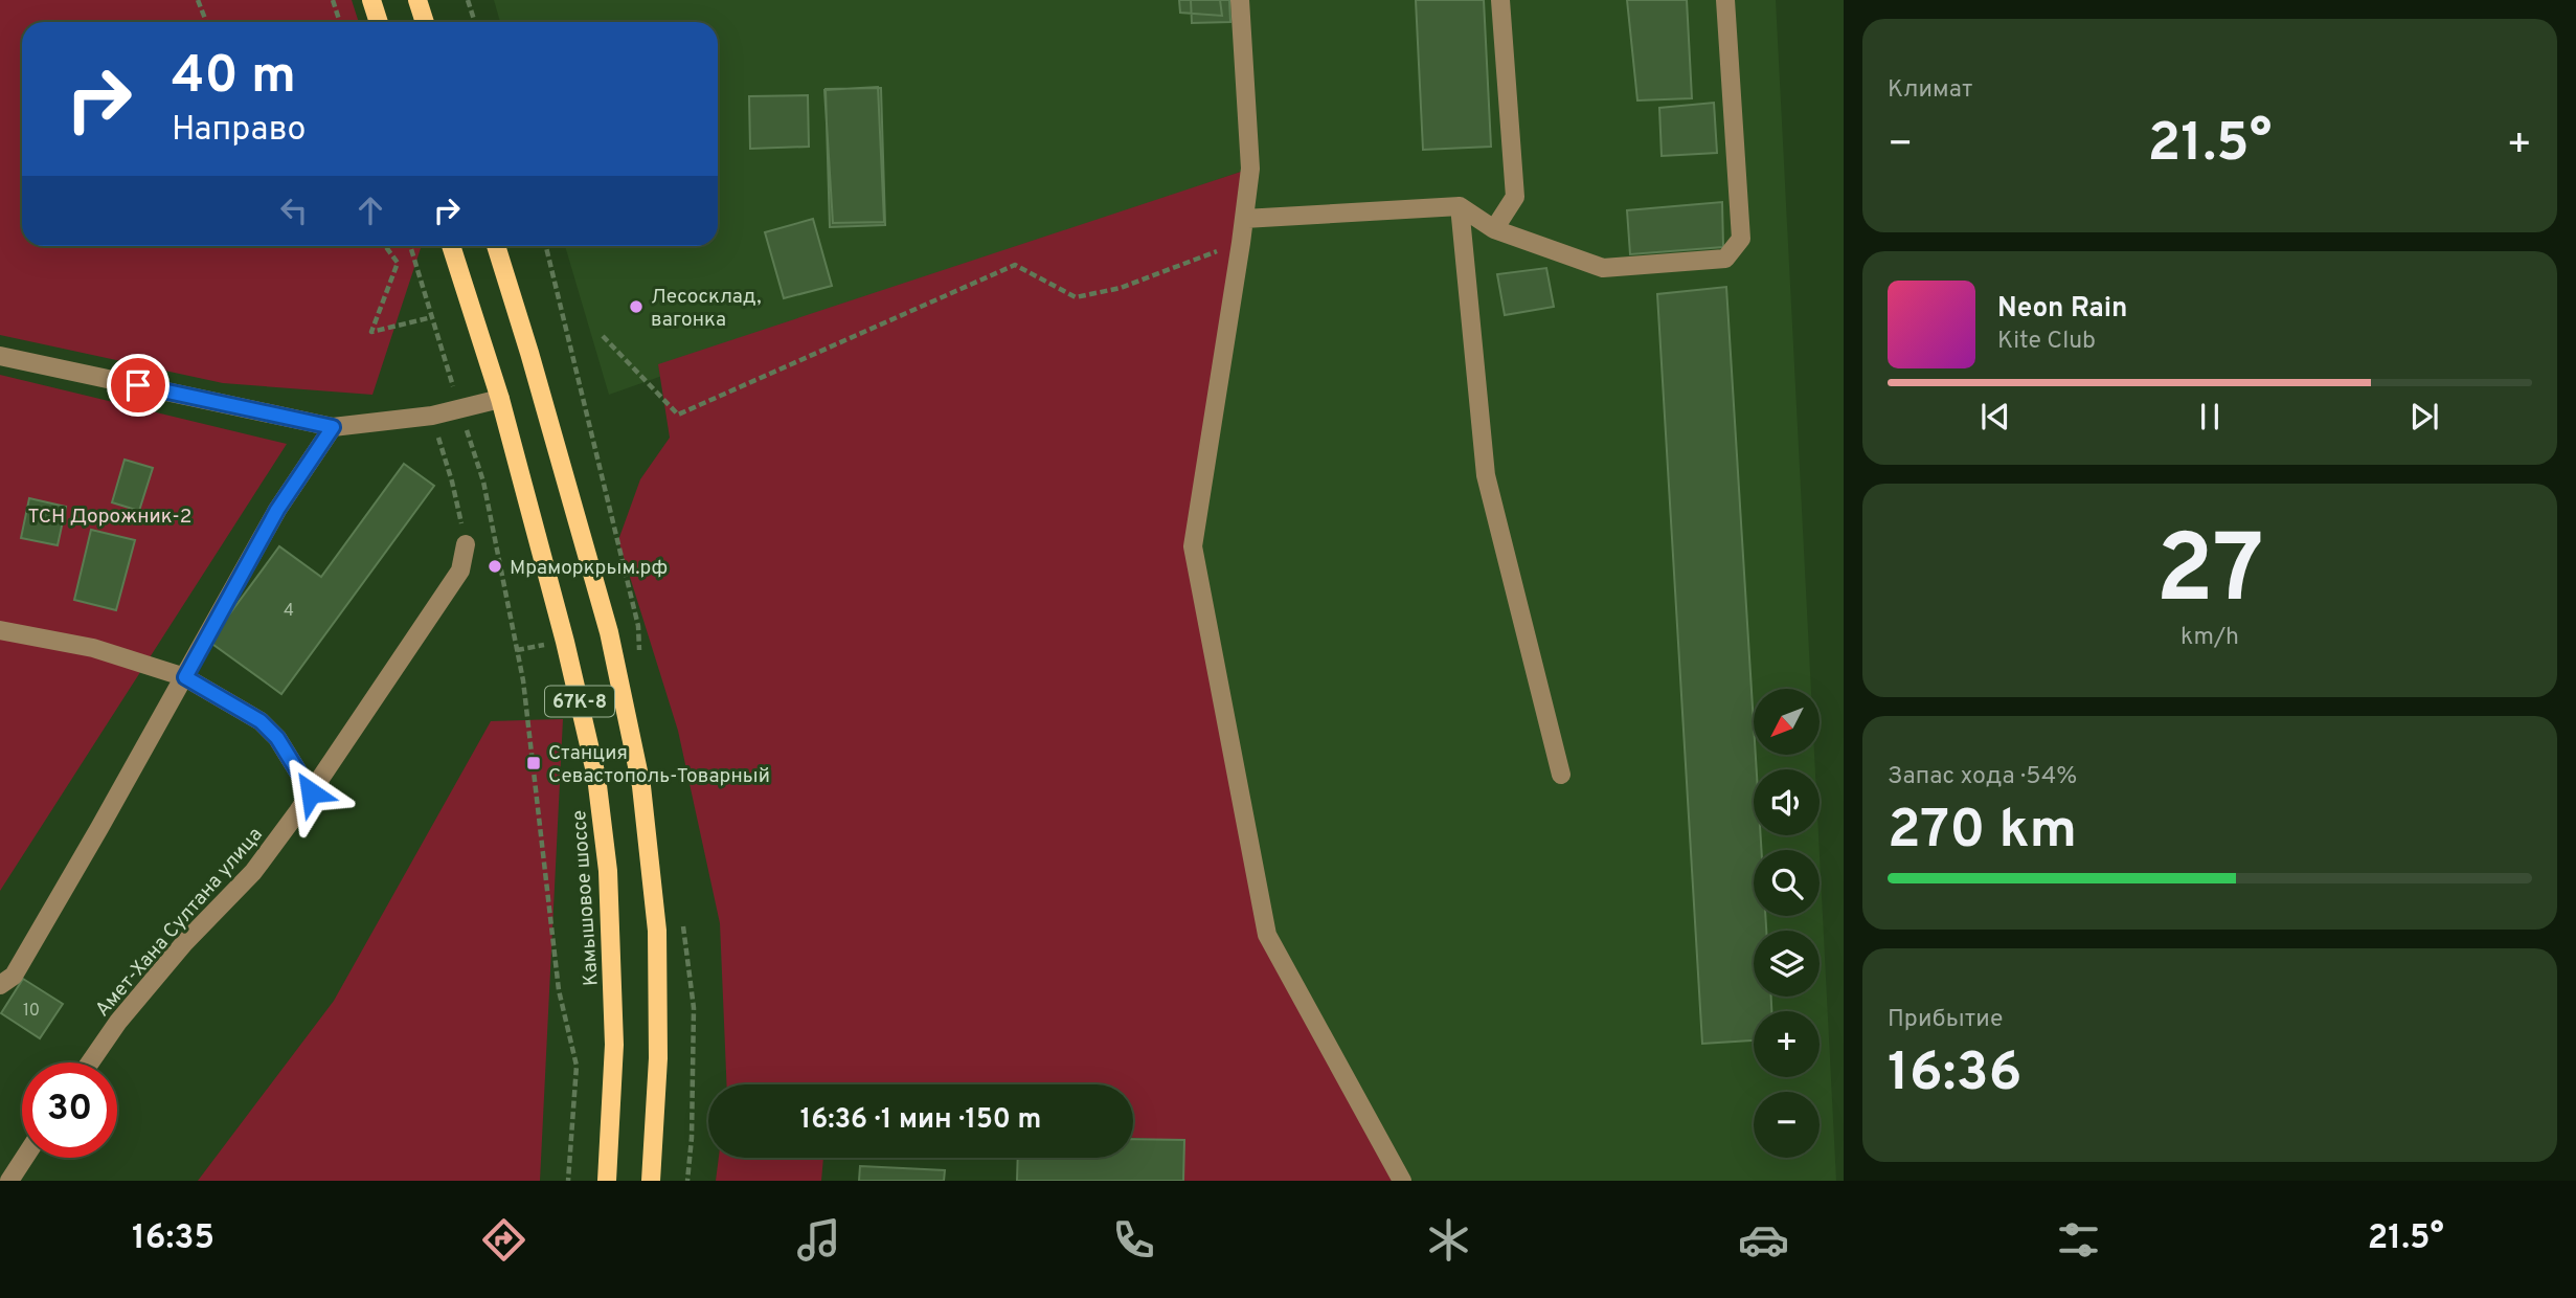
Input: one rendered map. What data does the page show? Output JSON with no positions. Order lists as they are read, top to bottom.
{
  "streets": {
    "main road": ["67К-8", "Камышовое шоссе"],
    "street": ["Амет-Хана Султана улица"]
  },
  "parks": ["ТСН Дорожник-2"],
  "places": {
    "other": ["Лесосклад, вагонка", "Мраморкрым.рф"],
    "transit": ["Станция Севастополь-Товарный"]
  },
  "house_numbers": ["4", "10"],
  "north": "bottom left",
  "page": {
    "tile": [
      "Климат",
      ["27", "km/h"],
      ["Запас хода · 54%", "270 km"],
      ["Прибытие", "16:36"]
    ],
    "turn": ["40 m", "Направо"],
    "heat": ["−", "21.5°", "+"],
    "song": ["Neon Rain", "Kite Club"],
    "map_buttons": ["+", "−"],
    "limit": "30",
    "trip": "16:36 · 1 мин · 150 m",
    "tabs": ["16:35", "21.5°"]
  }
}
